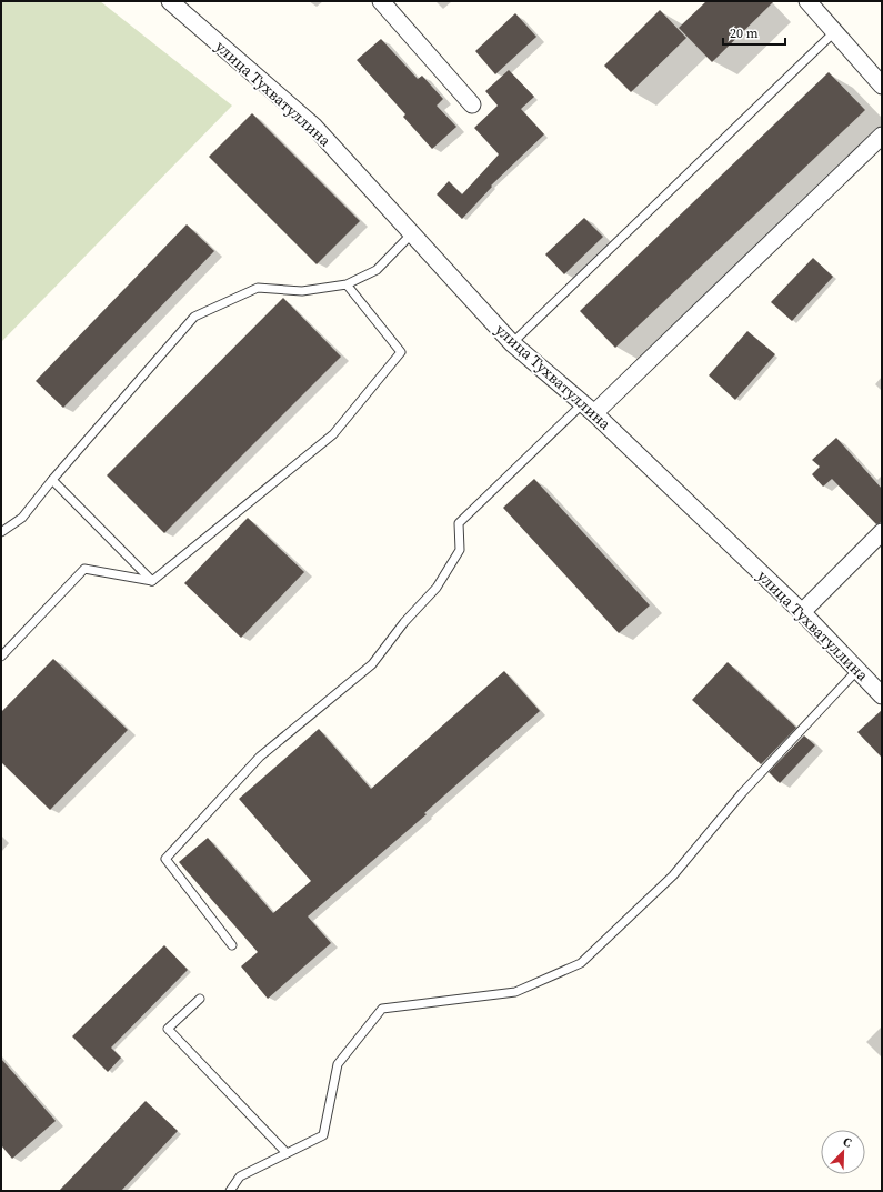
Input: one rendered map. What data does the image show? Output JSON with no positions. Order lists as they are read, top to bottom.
{
  "streets": {
    "street": ["улица Тухватуллина"]
  },
  "scale_bar": "20 m",
  "north": "top right"
}
